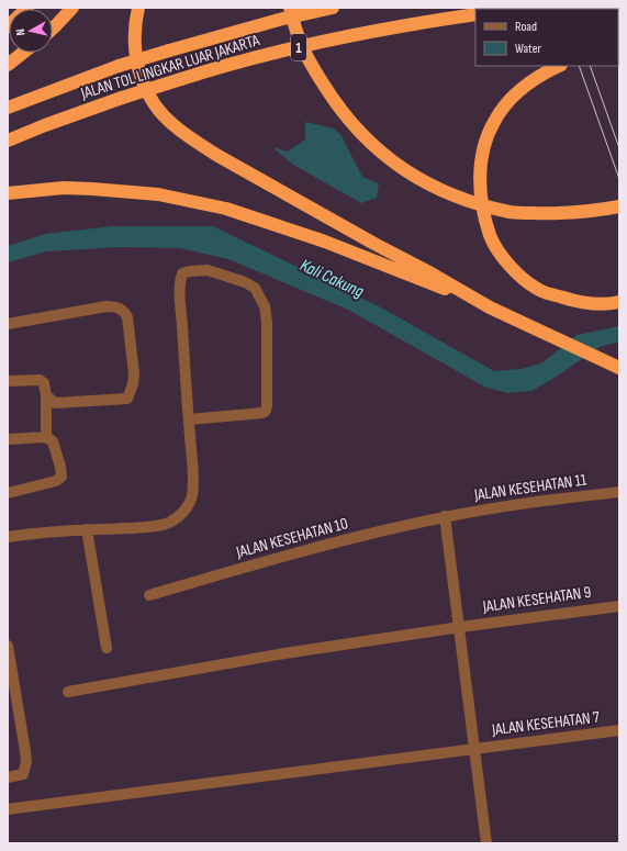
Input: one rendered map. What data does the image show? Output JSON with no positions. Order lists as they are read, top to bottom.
{
  "streets": {
    "highway": ["1", "JALAN TOL LINGKAR LUAR JAKARTA"],
    "street": [
      "JALAN KESEHATAN 11",
      "JALAN KESEHATAN 10",
      "JALAN KESEHATAN 9",
      "JALAN KESEHATAN 7"
    ]
  },
  "crossings": [
    ["JALAN KESEHATAN 11", "JALAN KESEHATAN 10"]
  ],
  "water": ["Kali Cakung"],
  "legend": ["Road", "Water"],
  "north": "left"
}
